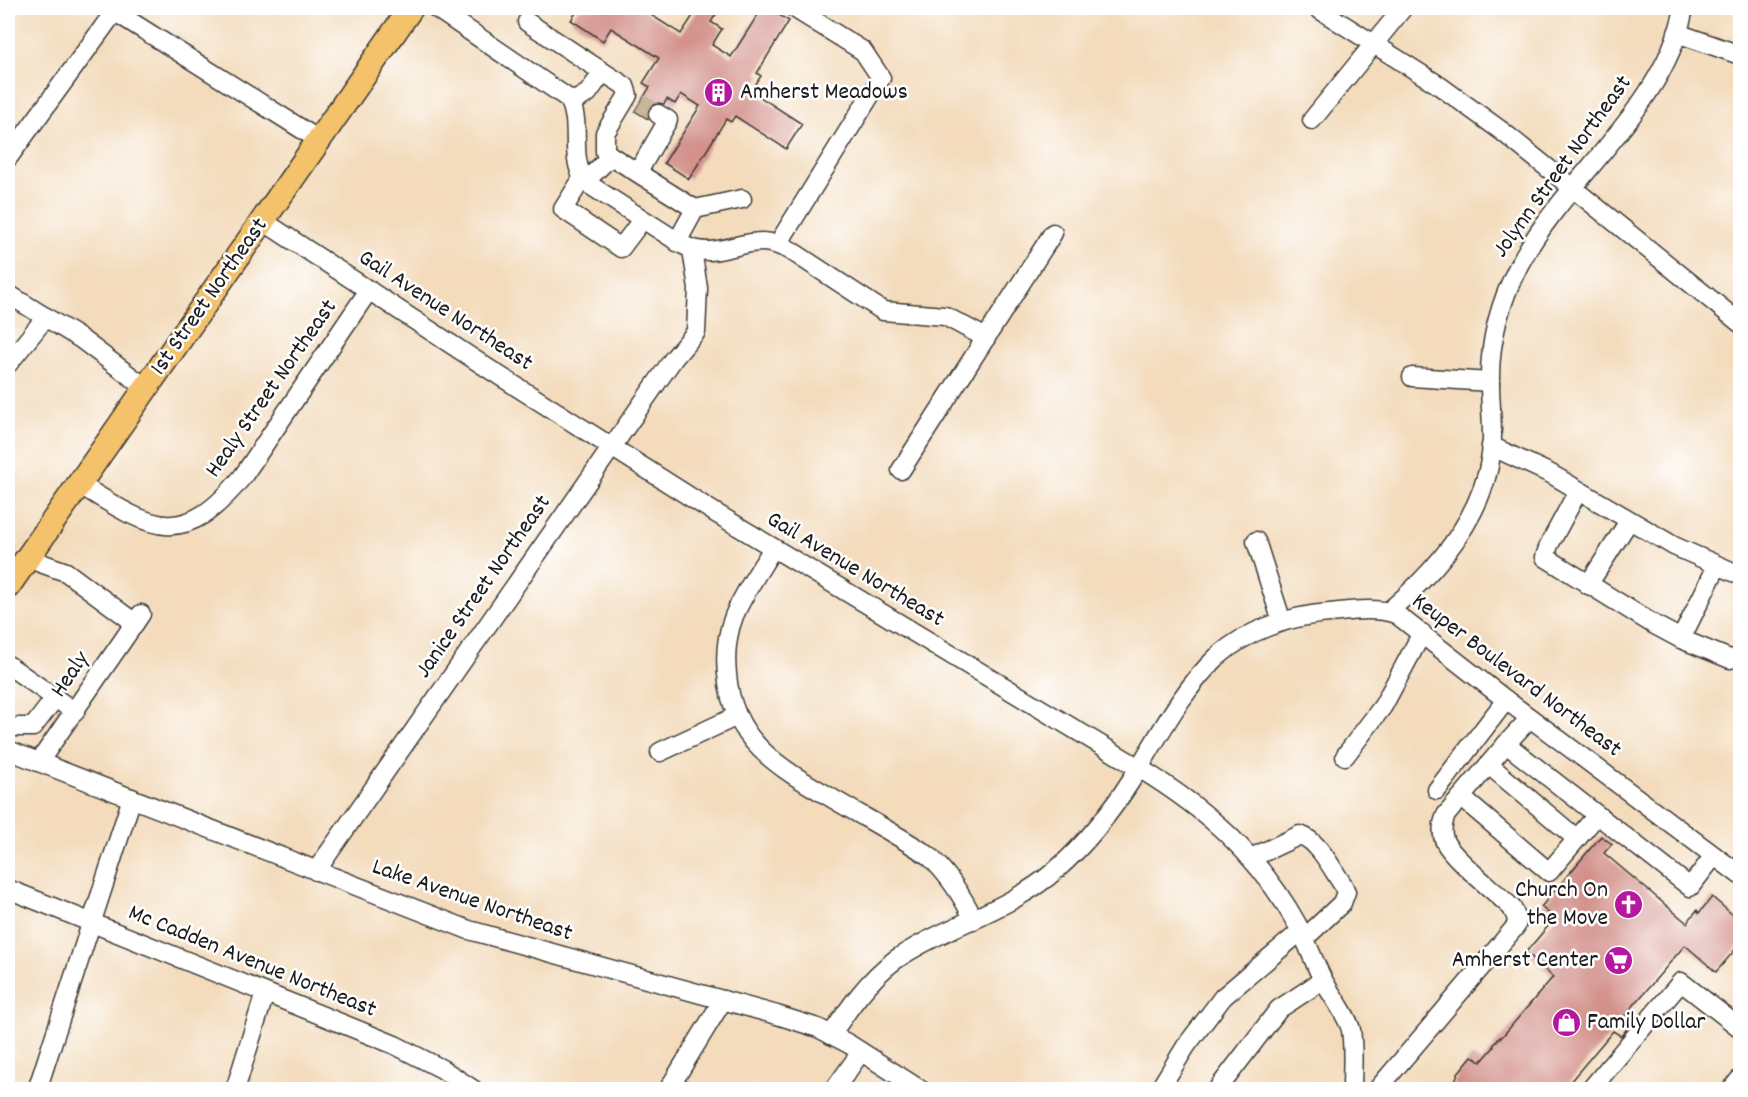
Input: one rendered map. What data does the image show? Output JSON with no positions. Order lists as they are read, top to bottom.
{
  "streets": {
    "main road": ["1st Street Northeast"],
    "street": [
      "Jolynn Street Northeast",
      "Gail Avenue Northeast",
      "Healy Street Northeast",
      "Janice Street Northeast",
      "Healy",
      "Keuper Boulevard Northeast",
      "Lake Avenue Northeast",
      "Mc Cadden Avenue Northeast"
    ]
  },
  "crossings": [
    ["Jolynn Street Northeast", "Keuper Boulevard Northeast"],
    ["1st Street Northeast", "Gail Avenue Northeast"],
    ["1st Street Northeast", "Healy Street Northeast"],
    ["1st Street Northeast", "Healy"],
    ["Gail Avenue Northeast", "Healy Street Northeast"],
    ["Gail Avenue Northeast", "Janice Street Northeast"],
    ["Gail Avenue Northeast", "Keuper Boulevard Northeast"],
    ["Janice Street Northeast", "Lake Avenue Northeast"],
    ["Healy", "Lake Avenue Northeast"],
    ["Keuper Boulevard Northeast", "Lake Avenue Northeast"]
  ],
  "places": {
    "building": ["Amherst Meadows"],
    "church": ["Church On the Move"],
    "supermarket": ["Amherst Center"],
    "shop": ["Family Dollar"]
  }
}
